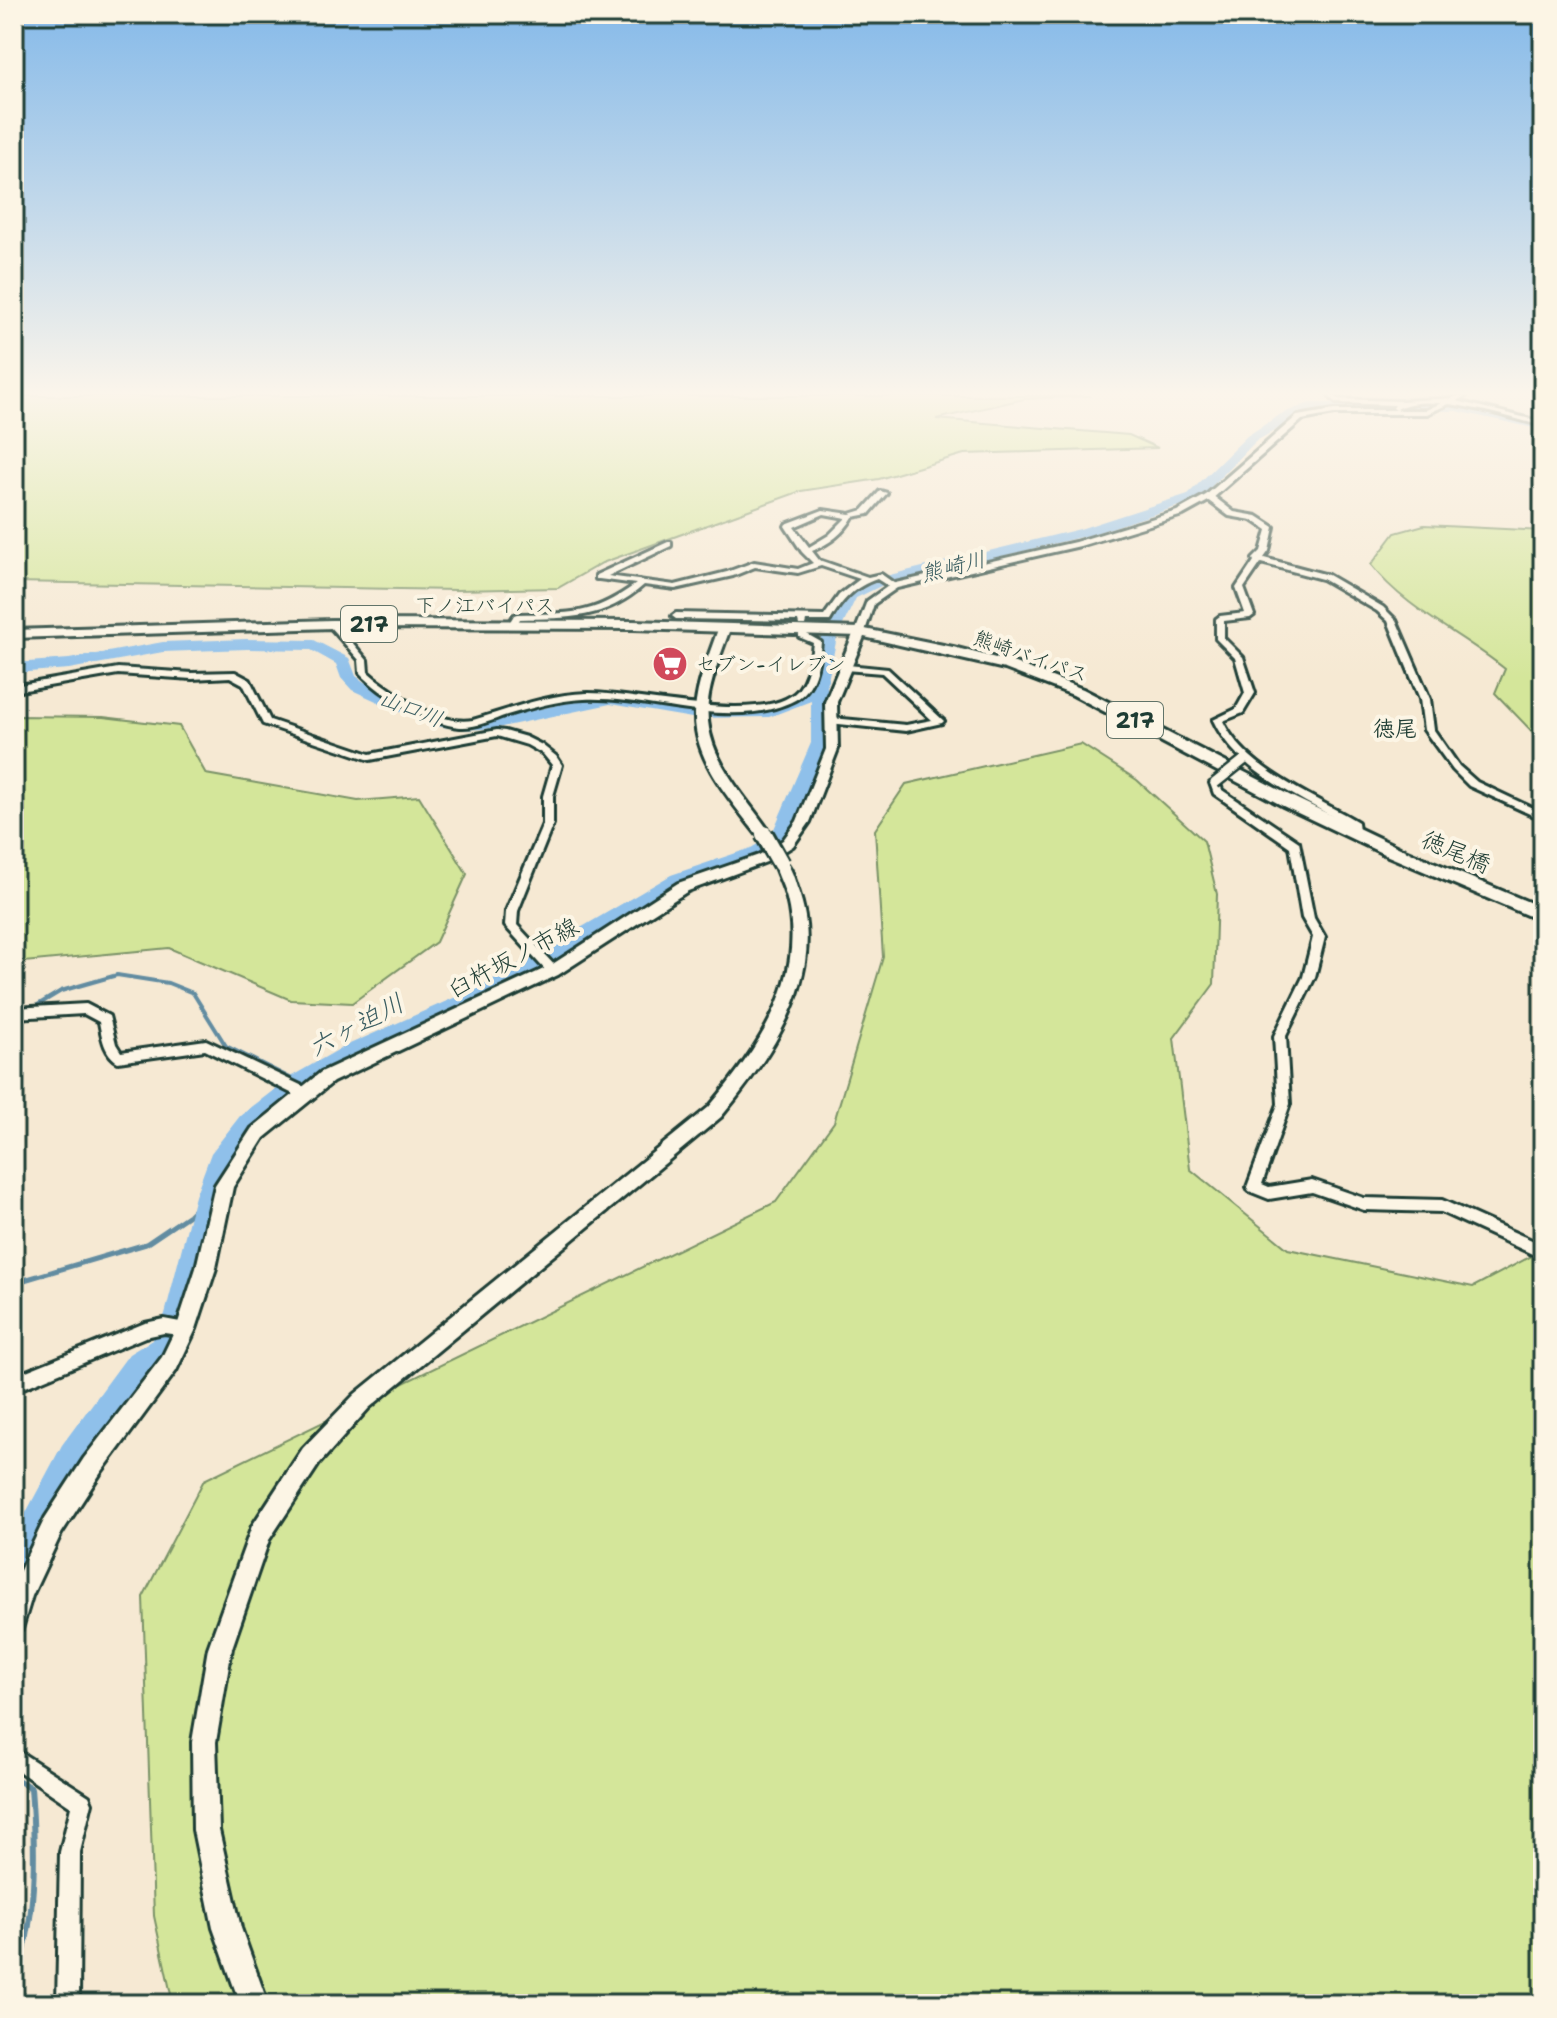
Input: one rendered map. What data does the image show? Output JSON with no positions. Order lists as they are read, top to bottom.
{
  "streets": {
    "highway": [
      "下ノ江バイパス",
      "217",
      "熊崎バイパス",
      "徳尾橋"
    ],
    "main road": ["臼杵坂ノ市線"]
  },
  "crossings": [
    ["下ノ江バイパス", "熊崎バイパス"],
    ["下ノ江バイパス", "臼杵坂ノ市線"],
    ["熊崎バイパス", "徳尾橋"],
    ["熊崎バイパス", "臼杵坂ノ市線"]
  ],
  "districts": ["徳尾"],
  "water": ["熊崎川", "山口川", "六ヶ迫川"],
  "places": {
    "supermarket": ["セブン-イレブン"]
  }
}
